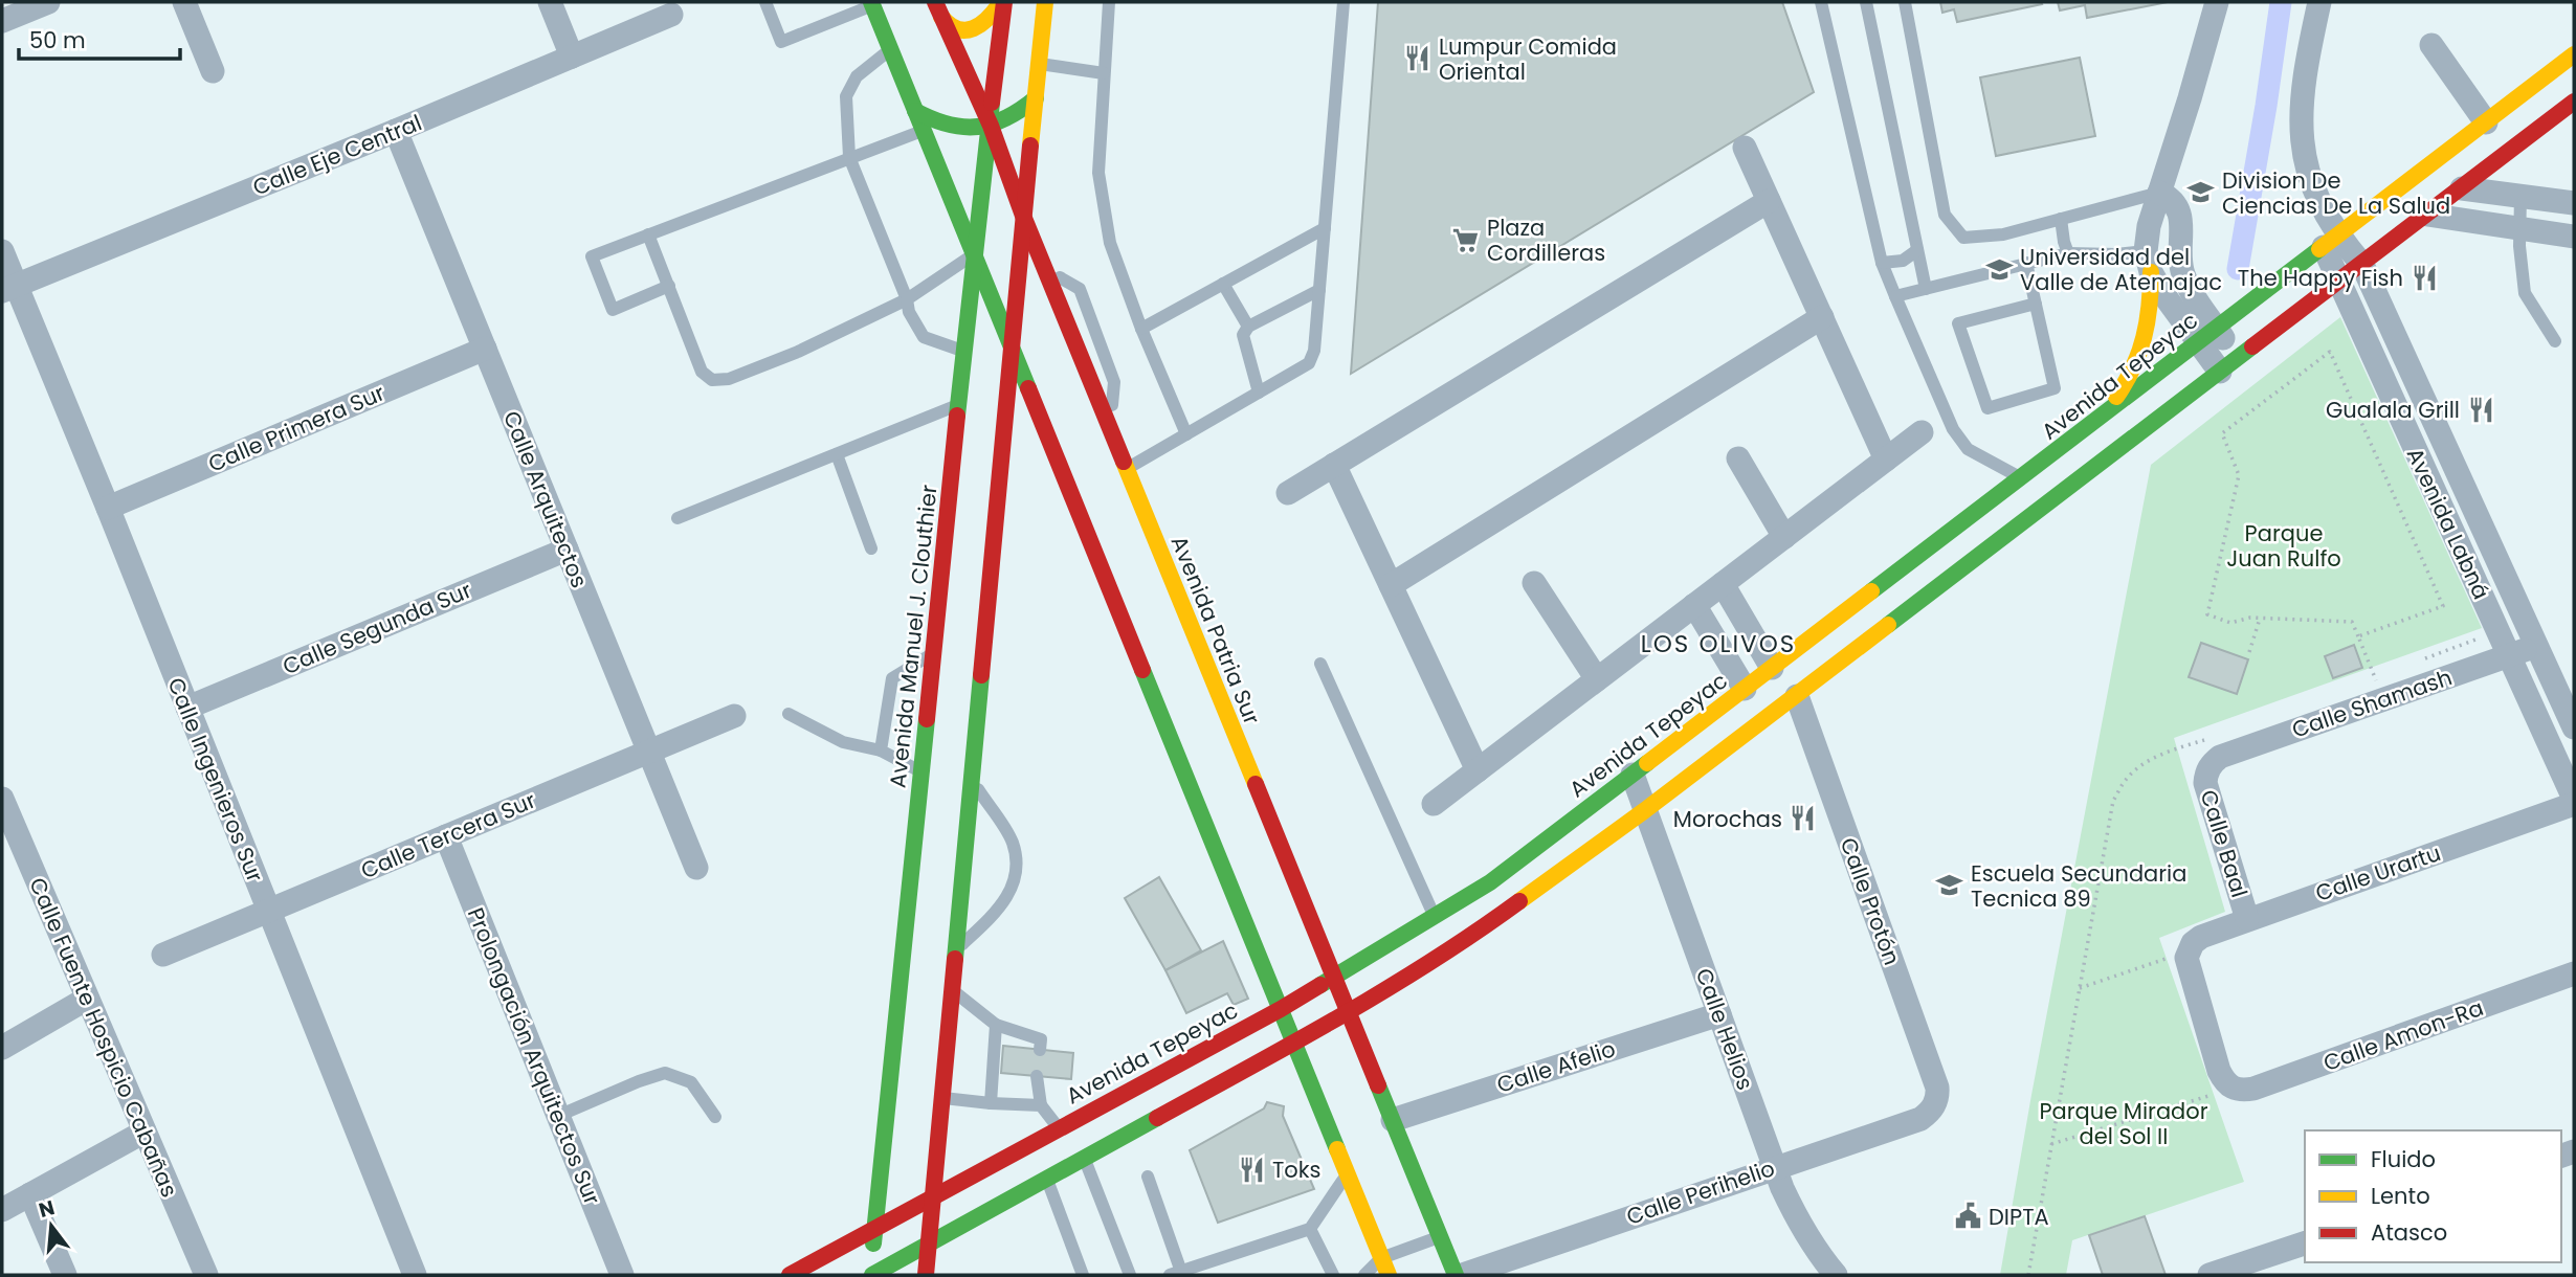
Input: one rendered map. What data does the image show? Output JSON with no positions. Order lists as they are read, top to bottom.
{
  "streets": {
    "main road": ["Avenida Tepeyac", "Avenida Patria Sur", "Avenida Manuel J. Clouthier"],
    "street": [
      "Calle Eje Central",
      "Calle Primera Sur",
      "Calle Arquitectos",
      "Avenida Labná",
      "Calle Segunda Sur",
      "Calle Shamash",
      "Calle Ingenieros Sur",
      "Calle Tercera Sur",
      "Calle Baal",
      "Calle Urartu",
      "Calle Protón",
      "Calle Helios",
      "Calle Amon-Ra",
      "Calle Fuente Hospicio Cabañas",
      "Prolongación Arquitectos Sur",
      "Calle Afelio",
      "Calle Perihelio"
    ]
  },
  "crossings": [
    ["Calle Eje Central", "Calle Arquitectos"],
    ["Calle Eje Central", "Calle Ingenieros Sur"],
    ["Avenida Tepeyac", "Avenida Labná"],
    ["Avenida Tepeyac", "Avenida Patria Sur"],
    ["Avenida Tepeyac", "Avenida Manuel J. Clouthier"],
    ["Avenida Tepeyac", "Calle Helios"],
    ["Calle Primera Sur", "Calle Arquitectos"],
    ["Calle Primera Sur", "Calle Ingenieros Sur"],
    ["Calle Arquitectos", "Calle Segunda Sur"],
    ["Calle Arquitectos", "Calle Tercera Sur"],
    ["Avenida Labná", "Calle Shamash"],
    ["Avenida Labná", "Calle Urartu"],
    ["Calle Segunda Sur", "Calle Ingenieros Sur"],
    ["Avenida Patria Sur", "Avenida Manuel J. Clouthier"],
    ["Avenida Patria Sur", "Calle Afelio"],
    ["Calle Shamash", "Calle Baal"],
    ["Calle Ingenieros Sur", "Calle Tercera Sur"],
    ["Calle Tercera Sur", "Prolongación Arquitectos Sur"],
    ["Calle Baal", "Calle Urartu"],
    ["Calle Protón", "Calle Perihelio"],
    ["Calle Helios", "Calle Afelio"],
    ["Calle Helios", "Calle Perihelio"]
  ],
  "districts": ["LOS OLIVOS"],
  "parks": ["Parque Juan Rulfo", "Parque Mirador del Sol II"],
  "places": {
    "restaurant": [
      "Lumpur Comida Oriental",
      "The Happy Fish",
      "Gualala Grill",
      "Morochas",
      "Toks"
    ],
    "school or university": ["Division De Ciencias De La Salud", "Universidad del Valle de Atemajac", "Escuela Secundaria Tecnica 89"],
    "supermarket": ["Plaza Cordilleras"],
    "public building": ["DIPTA"]
  },
  "legend": ["Fluido", "Lento", "Atasco"],
  "scale_bar": "50 m",
  "north": "top"
}
